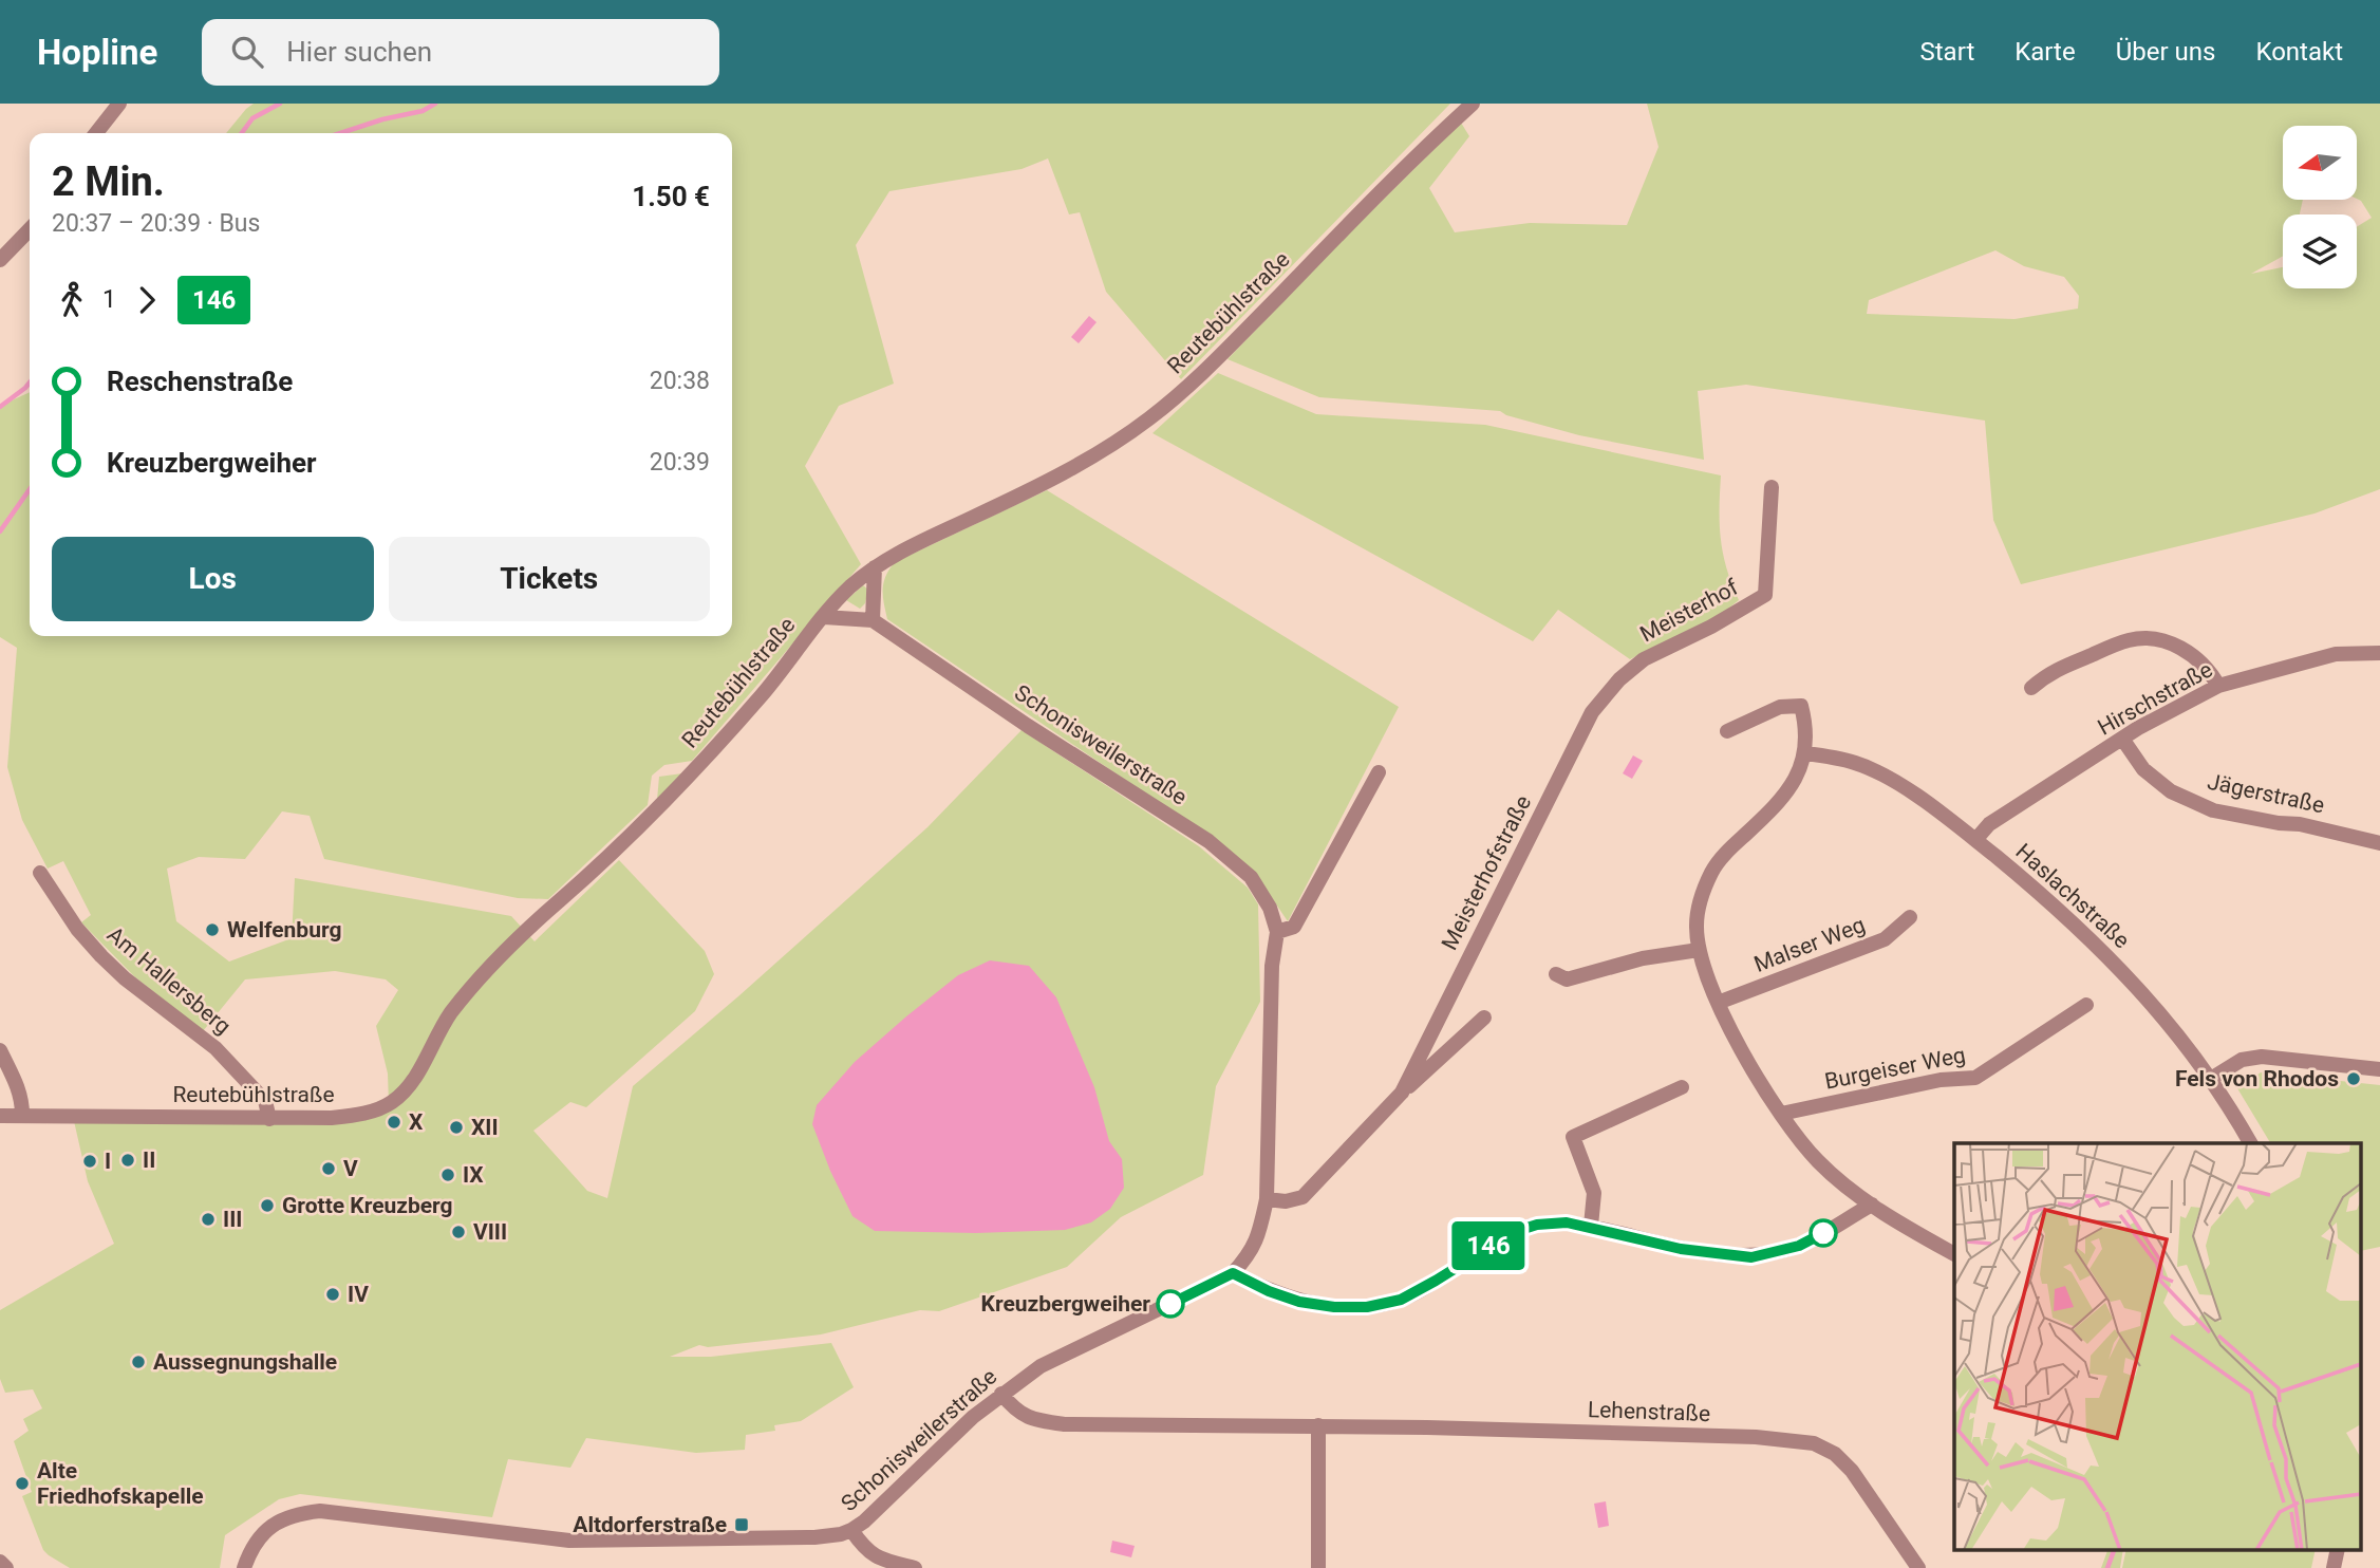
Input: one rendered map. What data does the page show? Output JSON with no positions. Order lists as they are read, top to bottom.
{
  "streets": {
    "street": [
      "Reutebühlstraße",
      "Meisterhof",
      "Hirschstraße",
      "Schonisweilerstraße",
      "Jägerstraße",
      "Meisterhofstraße",
      "Haslachstraße",
      "Malser Weg",
      "Am Hallersberg",
      "Burgeiser Weg",
      "Lehenstraße"
    ]
  },
  "crossings": [
    ["Reutebühlstraße", "Am Hallersberg"],
    ["Meisterhof", "Meisterhofstraße"],
    ["Hirschstraße", "Jägerstraße"],
    ["Hirschstraße", "Haslachstraße"],
    ["Schonisweilerstraße", "Meisterhofstraße"],
    ["Schonisweilerstraße", "Lehenstraße"]
  ],
  "places": {
    "other": [
      "Welfenburg",
      "Fels von Rhodos",
      "X",
      "XII",
      "II",
      "I",
      "V",
      "IX",
      "Grotte Kreuzberg",
      "III",
      "VIII",
      "IV",
      "Kreuzbergweiher",
      "Aussegnungshalle",
      "Alte Friedhofskapelle"
    ],
    "transit": ["Altdorferstraße"]
  },
  "lines": ["bus line 146"],
  "north": "left",
  "page": {
    "header": "Hopline",
    "search": "Hier suchen",
    "nav": [
      "Start",
      "Karte",
      "Über uns",
      "Kontakt"
    ],
    "on_map": "146",
    "heading": ["2 Min.", "20:37 – 20:39 · Bus", "1.50 €"],
    "legs": ["1", "146"],
    "list": [
      {
        "name": "Reschenstraße",
        "value": "20:38"
      },
      {
        "name": "Kreuzbergweiher",
        "value": "20:39"
      }
    ],
    "buttons": ["Los", "Tickets"]
  }
}
